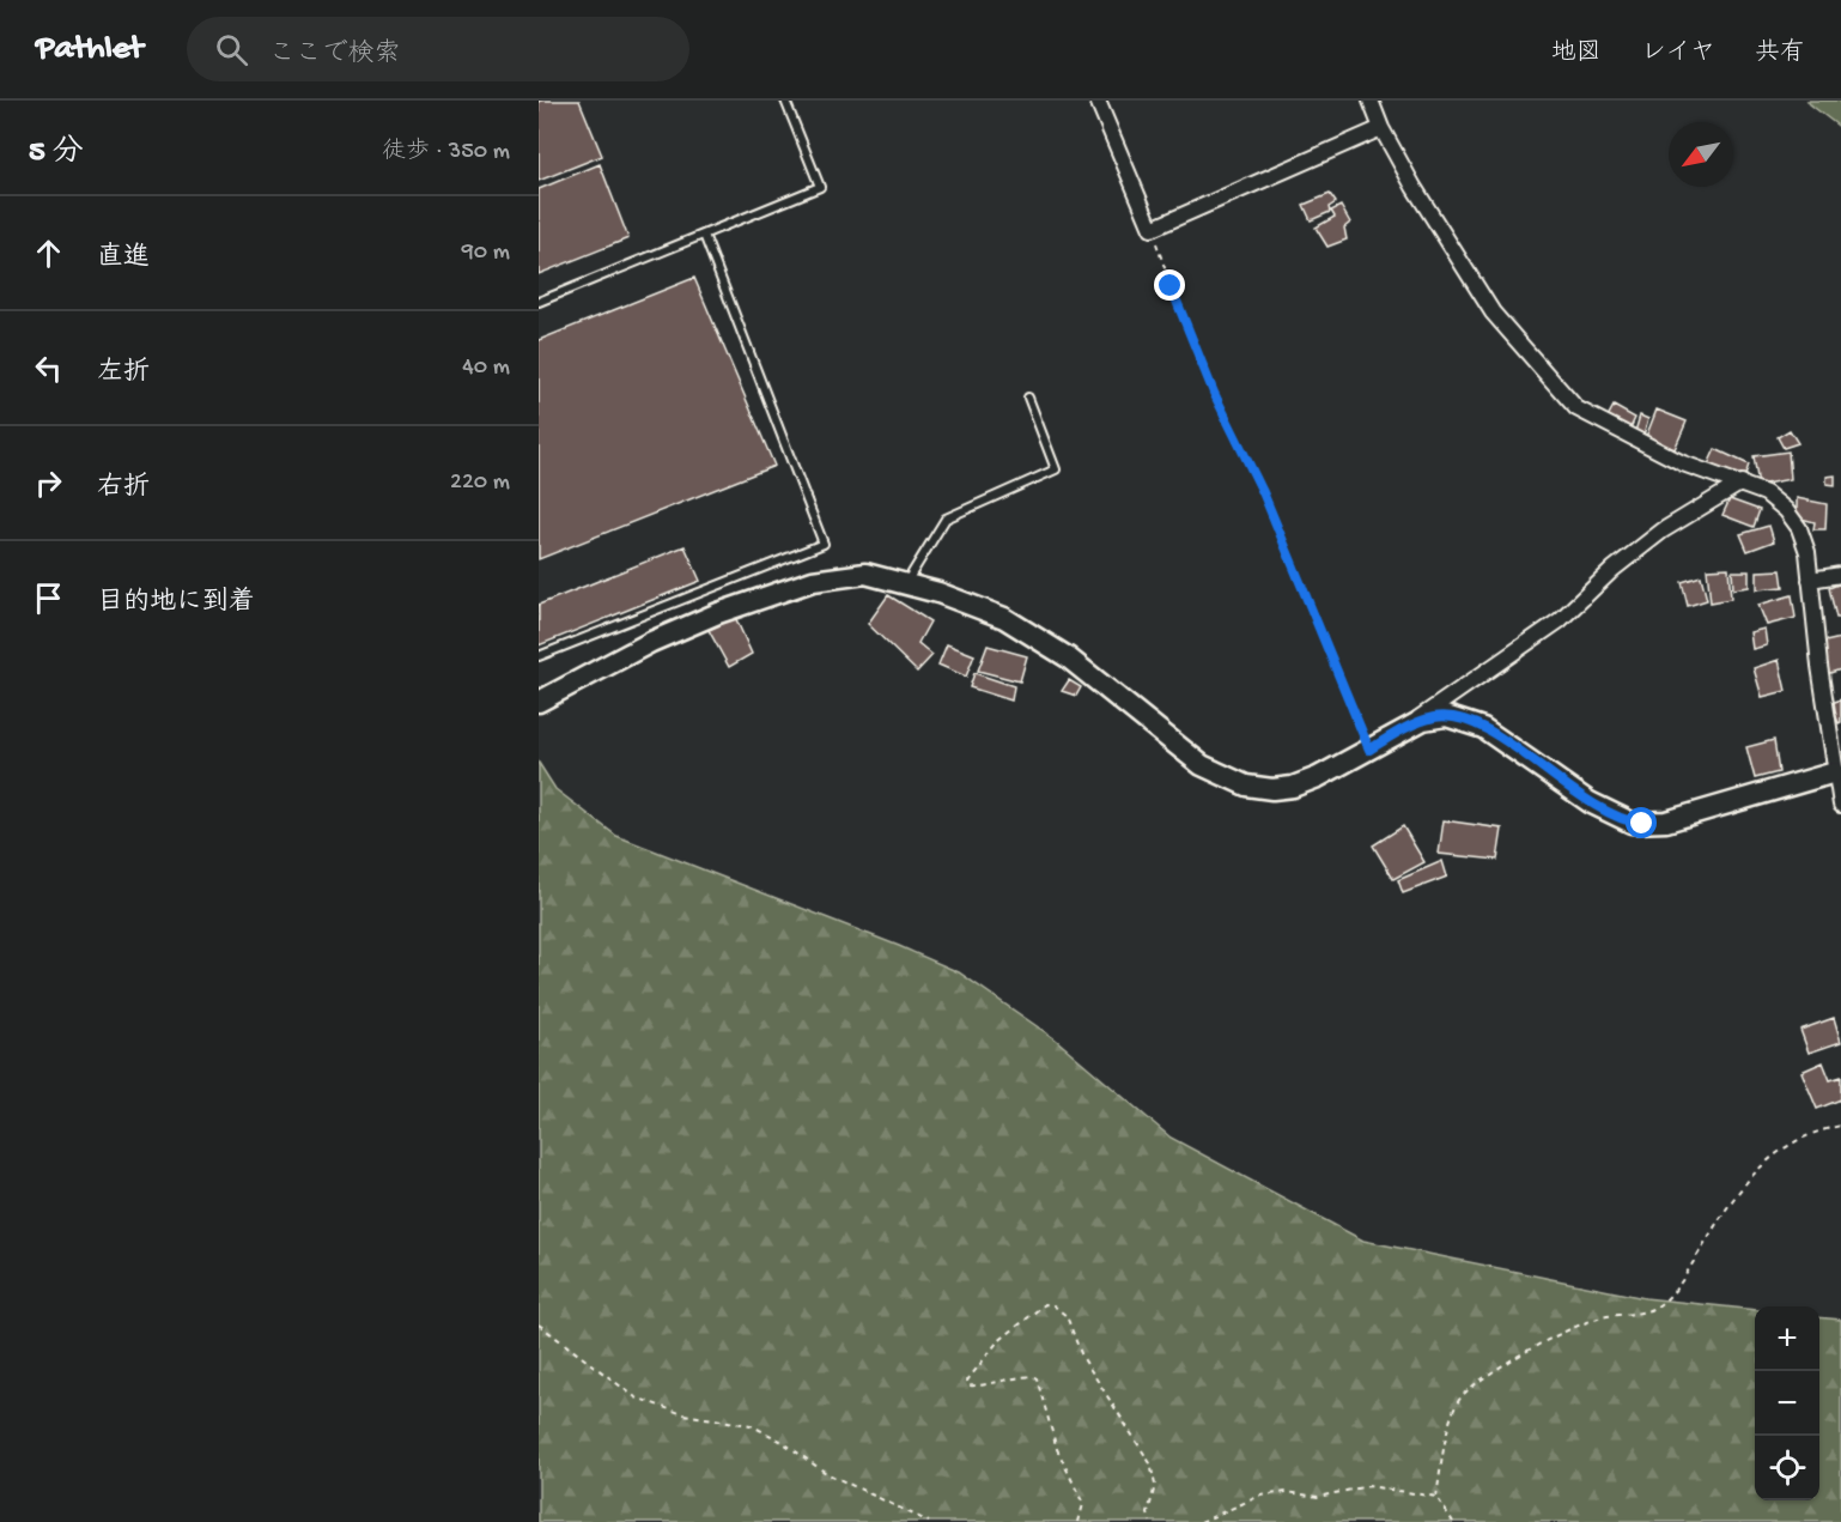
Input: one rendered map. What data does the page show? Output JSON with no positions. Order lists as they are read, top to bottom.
{
  "north": "bottom left",
  "page": {
    "header": "Pathlet",
    "search": "ここで検索",
    "nav": ["地図", "レイヤ", "共有"],
    "heading": ["5 分", "徒歩 · 350 m"],
    "list": [
      ["直進", "90 m"],
      ["左折", "40 m"],
      ["右折", "220 m"],
      "目的地に到着"
    ],
    "map_buttons": ["+", "−"]
  }
}
